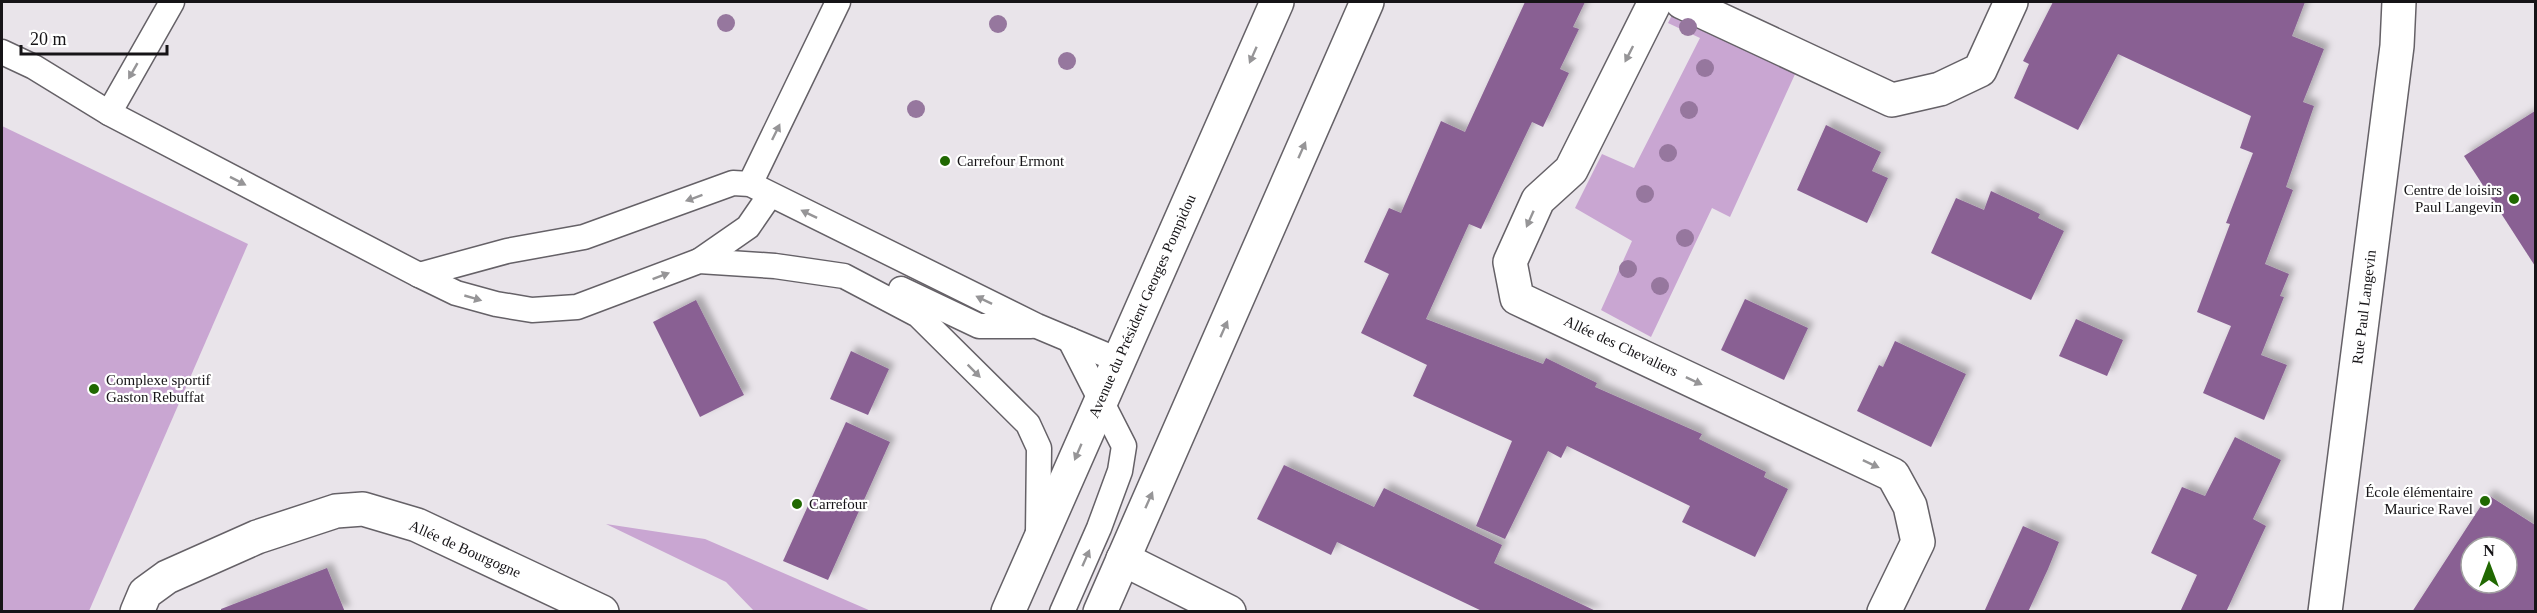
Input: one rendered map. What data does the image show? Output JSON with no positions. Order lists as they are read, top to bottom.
{
  "streets": {
    "street": [
      "Avenue du Président Georges Pompidou",
      "Rue Paul Langevin",
      "Allée des Chevaliers",
      "Allée de Bourgogne"
    ]
  },
  "places": [
    "Carrefour Ermont",
    "Centre de loisirs Paul Langevin",
    "Complexe sportif Gaston Rebuffat",
    "École élémentaire Maurice Ravel",
    "Carrefour"
  ],
  "scale_bar": "20 m",
  "north": "top"
}
